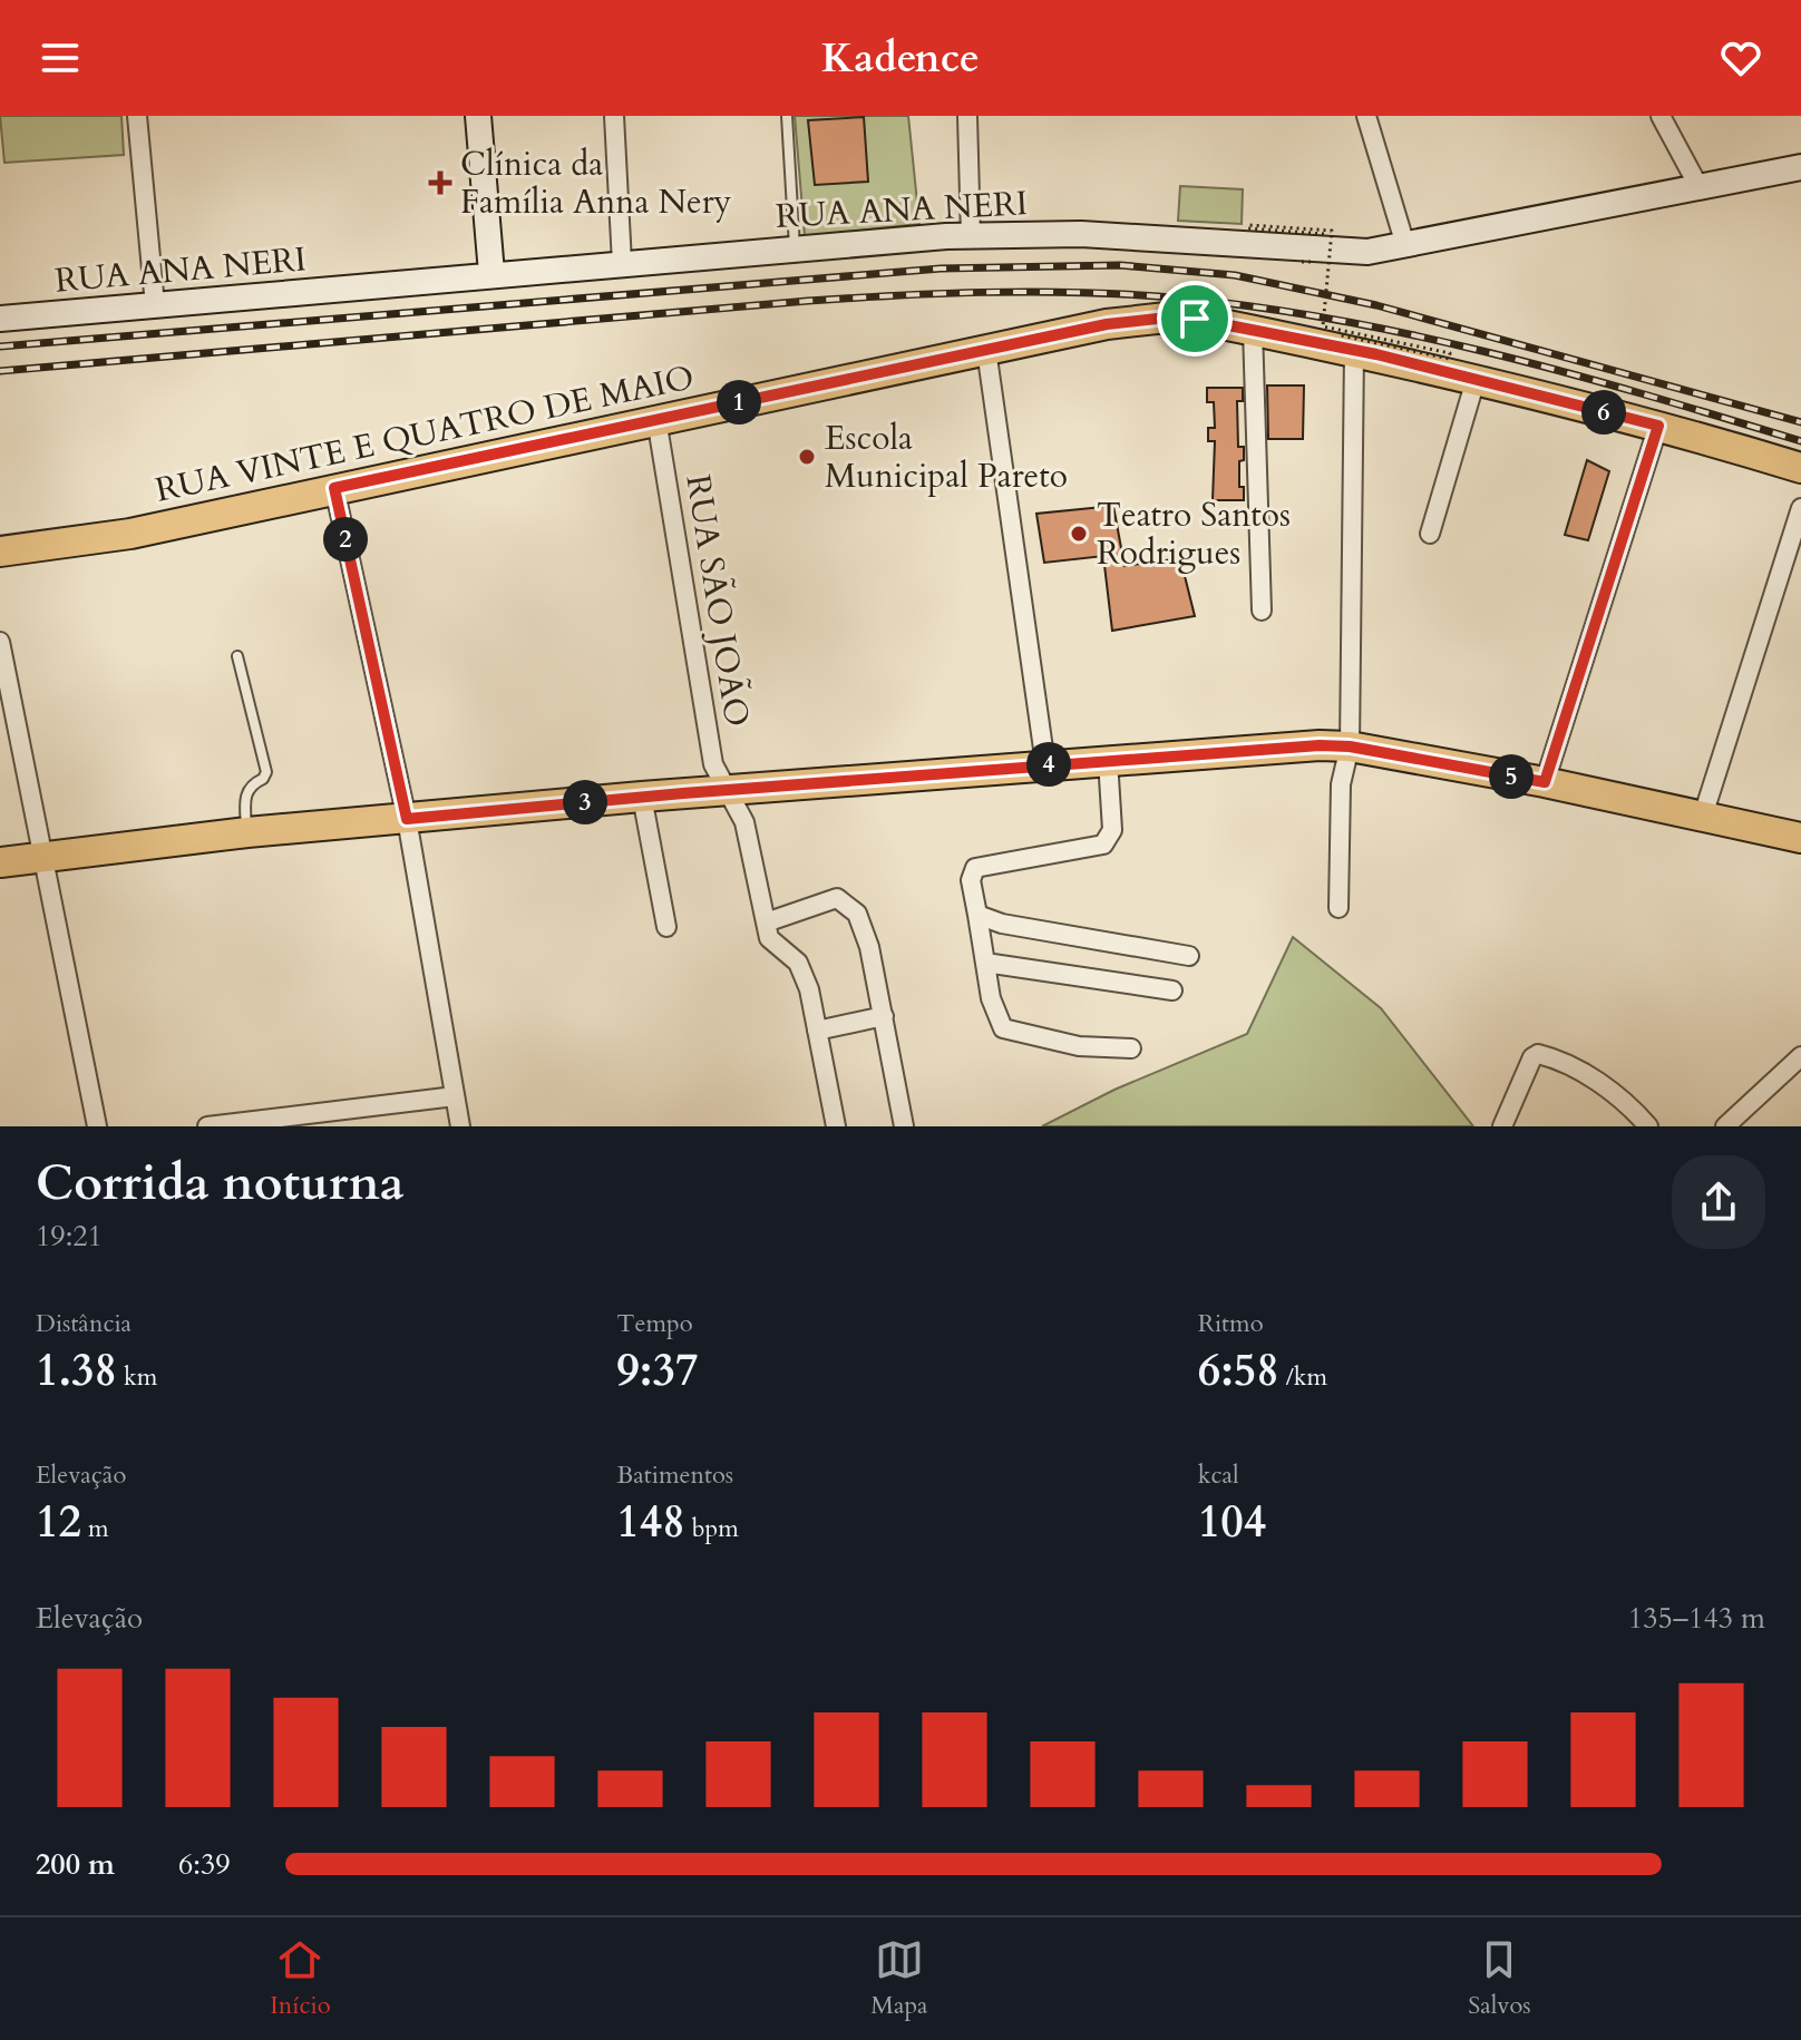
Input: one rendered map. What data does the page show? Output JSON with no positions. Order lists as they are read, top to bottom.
{
  "streets": {
    "main road": ["RUA ANA NERI", "RUA VINTE E QUATRO DE MAIO"],
    "street": ["RUA SÃO JOÃO"]
  },
  "crossings": [
    ["RUA VINTE E QUATRO DE MAIO", "RUA SÃO JOÃO"]
  ],
  "places": {
    "health": ["Clínica da Família Anna Nery"],
    "other": ["Escola Municipal Pareto", "Teatro Santos Rodrigues"]
  },
  "page": {
    "header": "Kadence",
    "pins": [
      "1",
      "6",
      "2",
      "4",
      "5",
      "3"
    ],
    "heading": ["Corrida noturna", "19:21"],
    "stats": [
      ["Distância", "1.38 km"],
      ["Tempo", "9:37"],
      ["Ritmo", "6:58 /km"],
      ["Elevação", "12 m"],
      ["Batimentos", "148 bpm"],
      ["kcal", "104"]
    ],
    "chart": ["Elevação", "135–143 m"],
    "list": [
      {
        "name": "200 m",
        "note": "6:39"
      }
    ],
    "tabs": ["Início", "Mapa", "Salvos"]
  }
}
